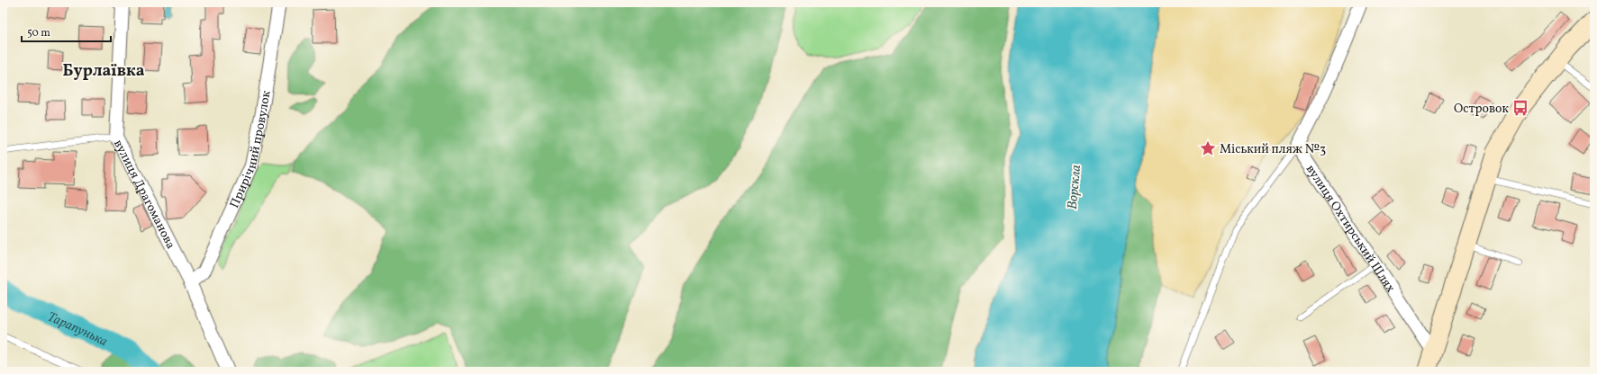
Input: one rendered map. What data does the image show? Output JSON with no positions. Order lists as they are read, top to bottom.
{
  "streets": {
    "street": ["Прирічний провулок", "вулиця Драгоманова", "вулиця Охтирський Шлях"]
  },
  "crossings": [
    ["Прирічний провулок", "вулиця Драгоманова"]
  ],
  "districts": ["Бурлаївка"],
  "water": ["Ворскла", "Тарапунька"],
  "places": {
    "bus stop": ["Островок"],
    "place": ["Міський пляж №3"]
  },
  "scale_bar": "50 m"
}
